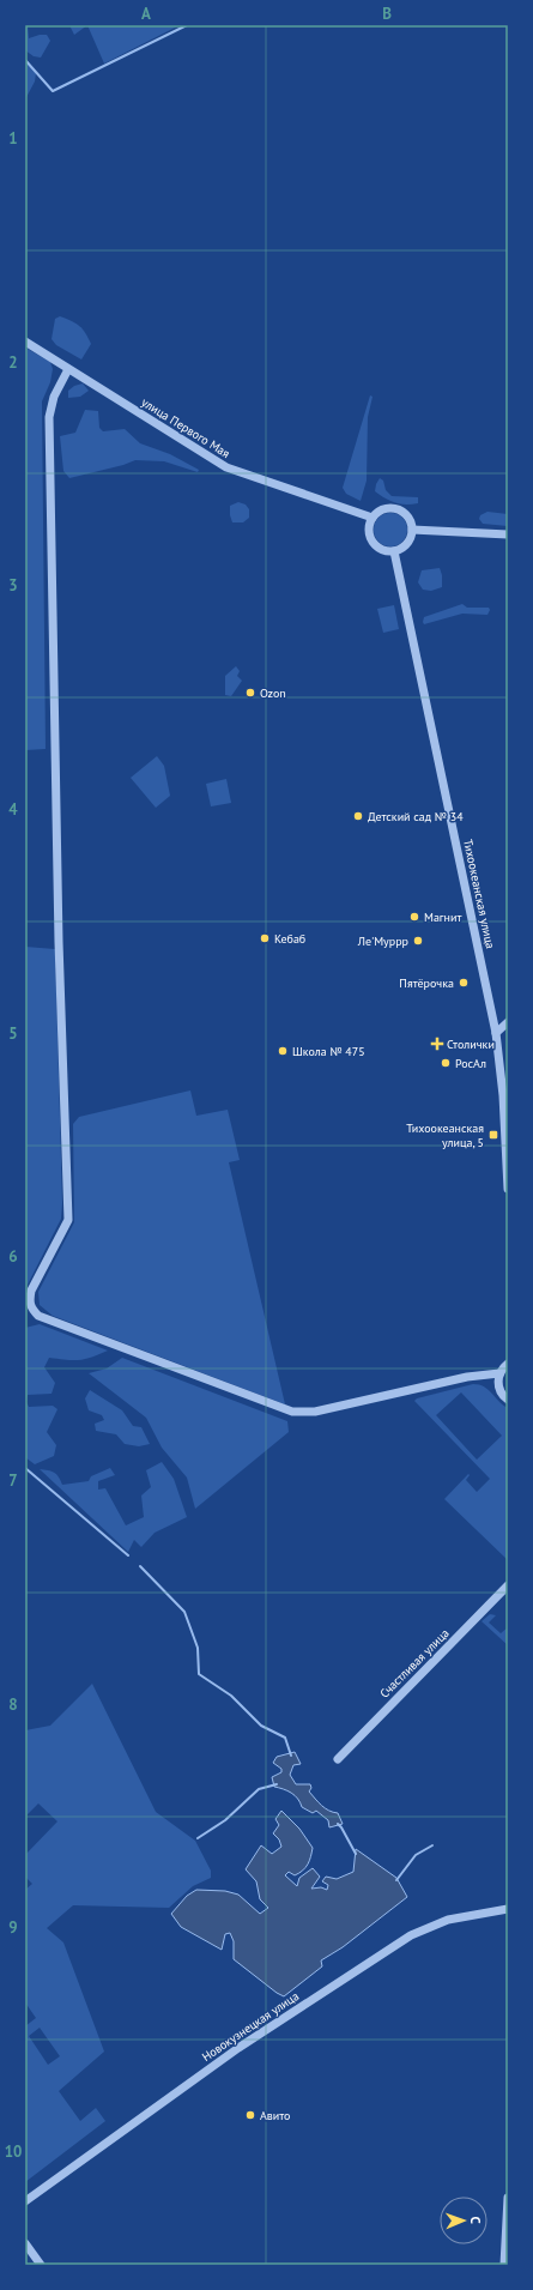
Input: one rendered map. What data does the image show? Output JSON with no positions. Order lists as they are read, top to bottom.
{
  "streets": {
    "street": [
      "улица Первого Мая",
      "Тихоокеанская улица",
      "Счастливая улица",
      "Новокузнецкая улица"
    ]
  },
  "crossings": [
    ["улица Первого Мая", "Тихоокеанская улица"]
  ],
  "places": {
    "other": [
      "Ozon",
      "Детский сад № 34",
      "Магнит",
      "Кебаб",
      "Ле'Муррр",
      "Пятёрочка",
      "Школа № 475",
      "РосАл",
      "Авито"
    ],
    "health": ["Столички"],
    "transit": ["Тихоокеанская улица, 5"]
  },
  "north": "right",
  "grid": {
    "columns": ["A", "B"],
    "rows": [
      "1",
      "2",
      "3",
      "4",
      "5",
      "6",
      "7",
      "8",
      "9",
      "10"
    ]
  }
}
